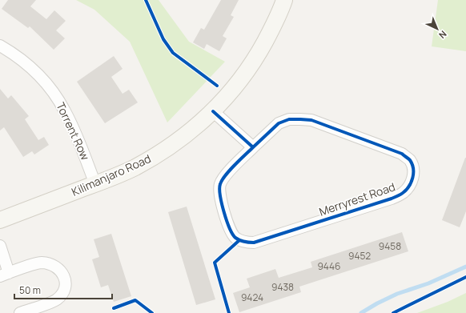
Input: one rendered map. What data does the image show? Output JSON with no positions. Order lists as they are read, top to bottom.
{
  "streets": {
    "street": ["Torrent Row", "Kilimanjaro Road", "Merryrest Road"]
  },
  "crossings": [
    ["Torrent Row", "Kilimanjaro Road"]
  ],
  "house_numbers": [
    "9458",
    "9452",
    "9446",
    "9438",
    "9424"
  ],
  "scale_bar": "50 m",
  "north": "bottom right"
}
